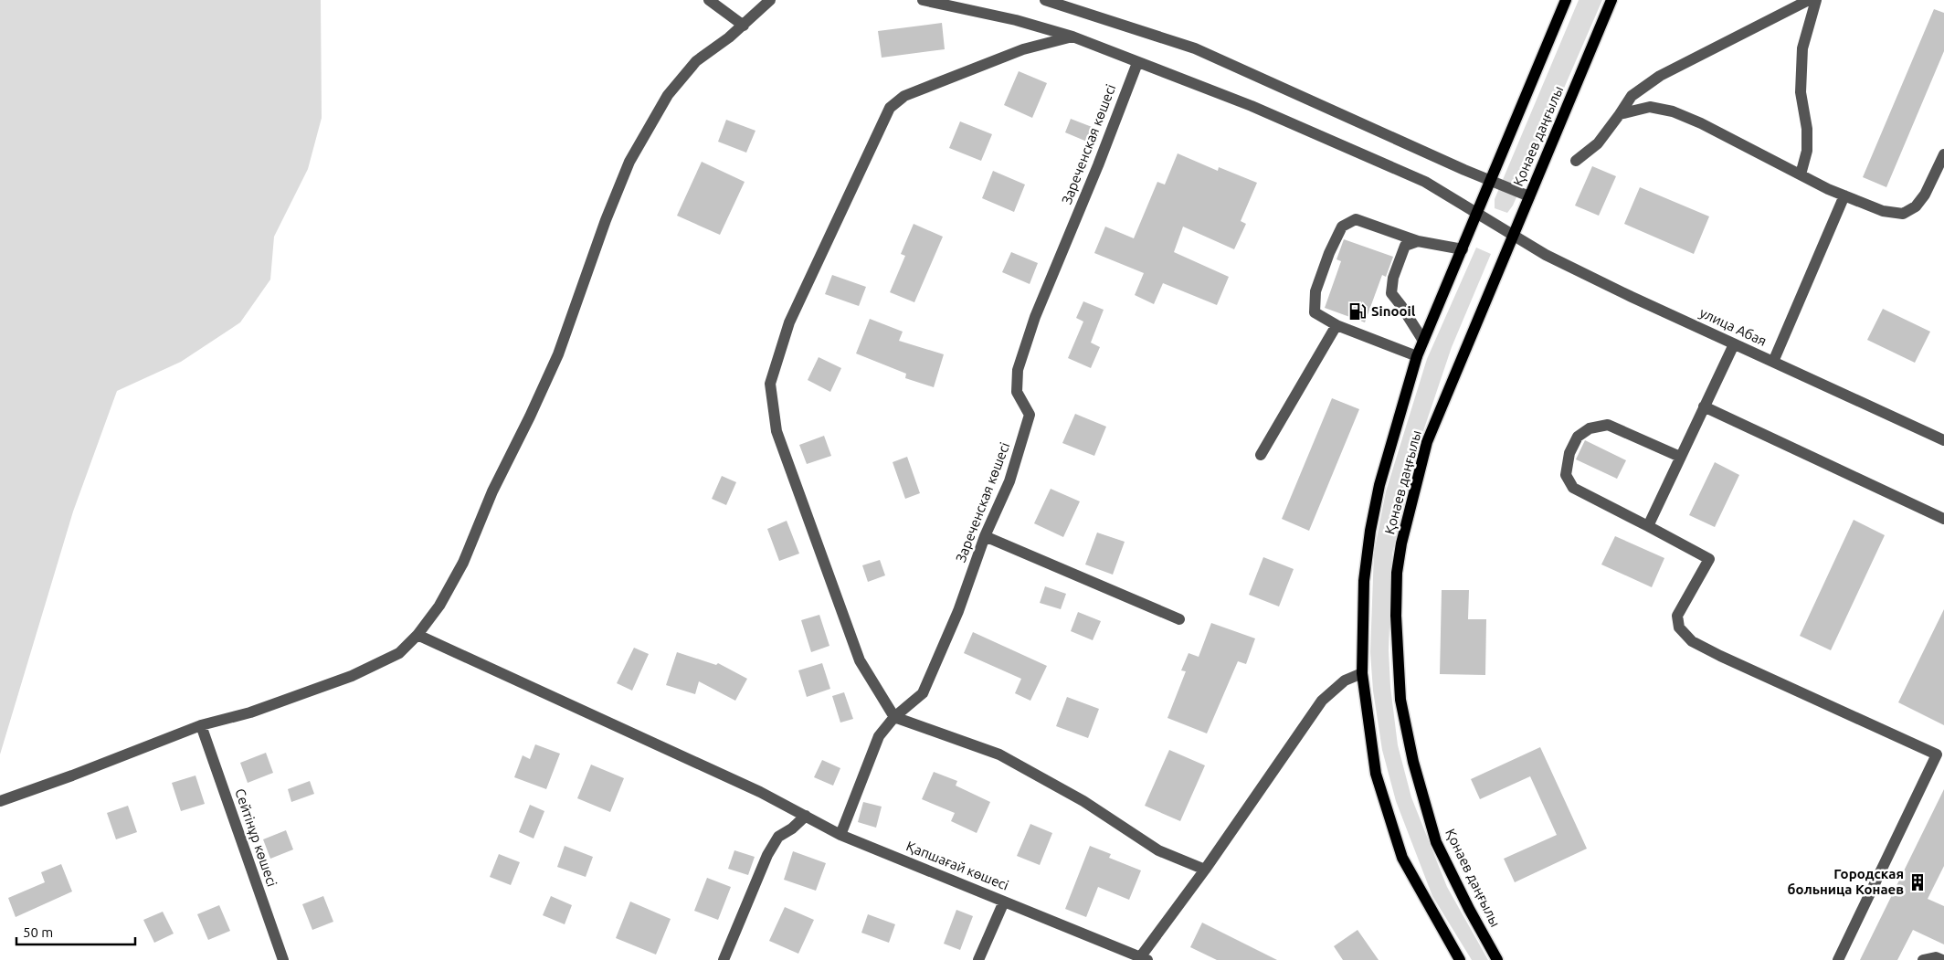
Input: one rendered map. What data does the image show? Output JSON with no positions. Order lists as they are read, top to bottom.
{
  "streets": {
    "main road": ["Қонаев даңғылы"],
    "street": [
      "Зареченская көшесі",
      "улица Абая",
      "Сейтінұр көшесі",
      "Қапшағай көшесі"
    ]
  },
  "crossings": [
    ["Қонаев даңғылы", "улица Абая"],
    ["Зареченская көшесі", "улица Абая"],
    ["Зареченская көшесі", "Қапшағай көшесі"]
  ],
  "places": {
    "fuel station": ["Sinooil"],
    "building": ["Городская больница Конаев"]
  },
  "scale_bar": "50 m"
}
